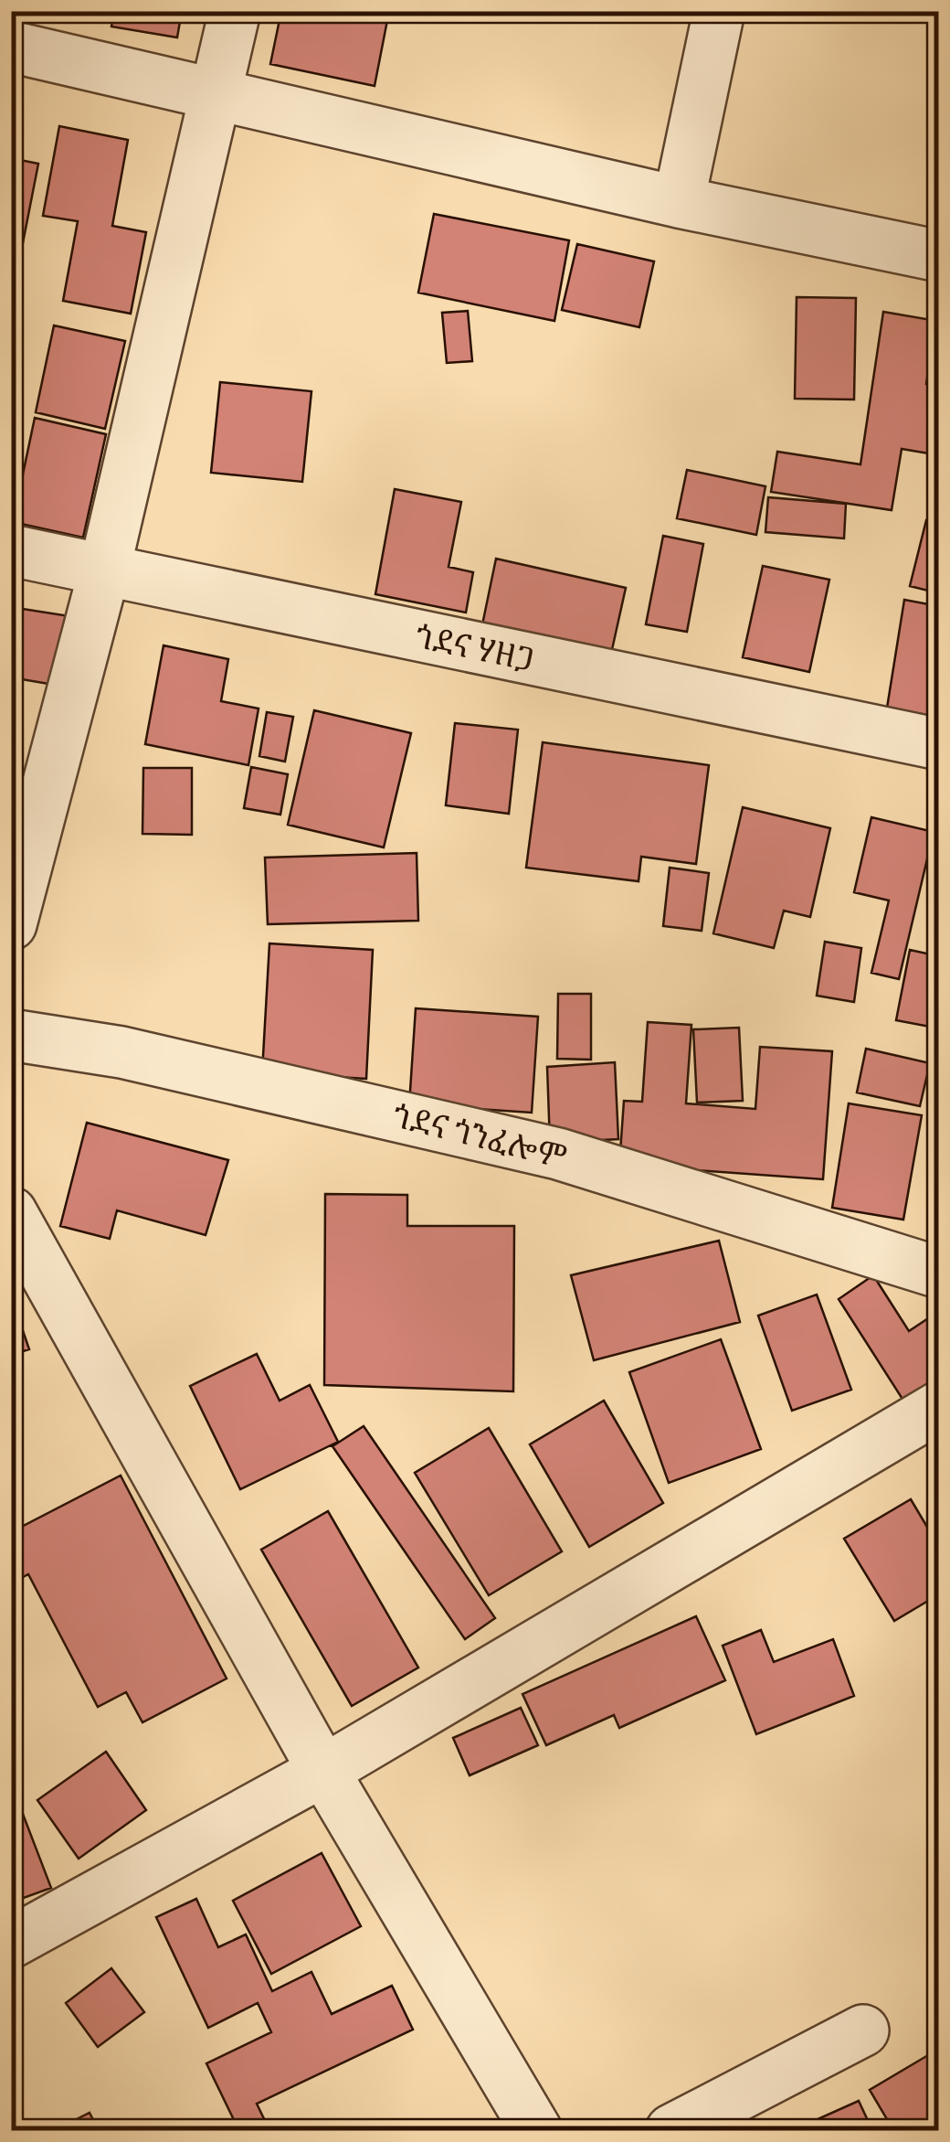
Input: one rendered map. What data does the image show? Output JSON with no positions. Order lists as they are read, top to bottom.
{
  "streets": {
    "street": ["ጎደና ሃዘጋ", "ጎደና ጎንፈሎም"]
  }
}
